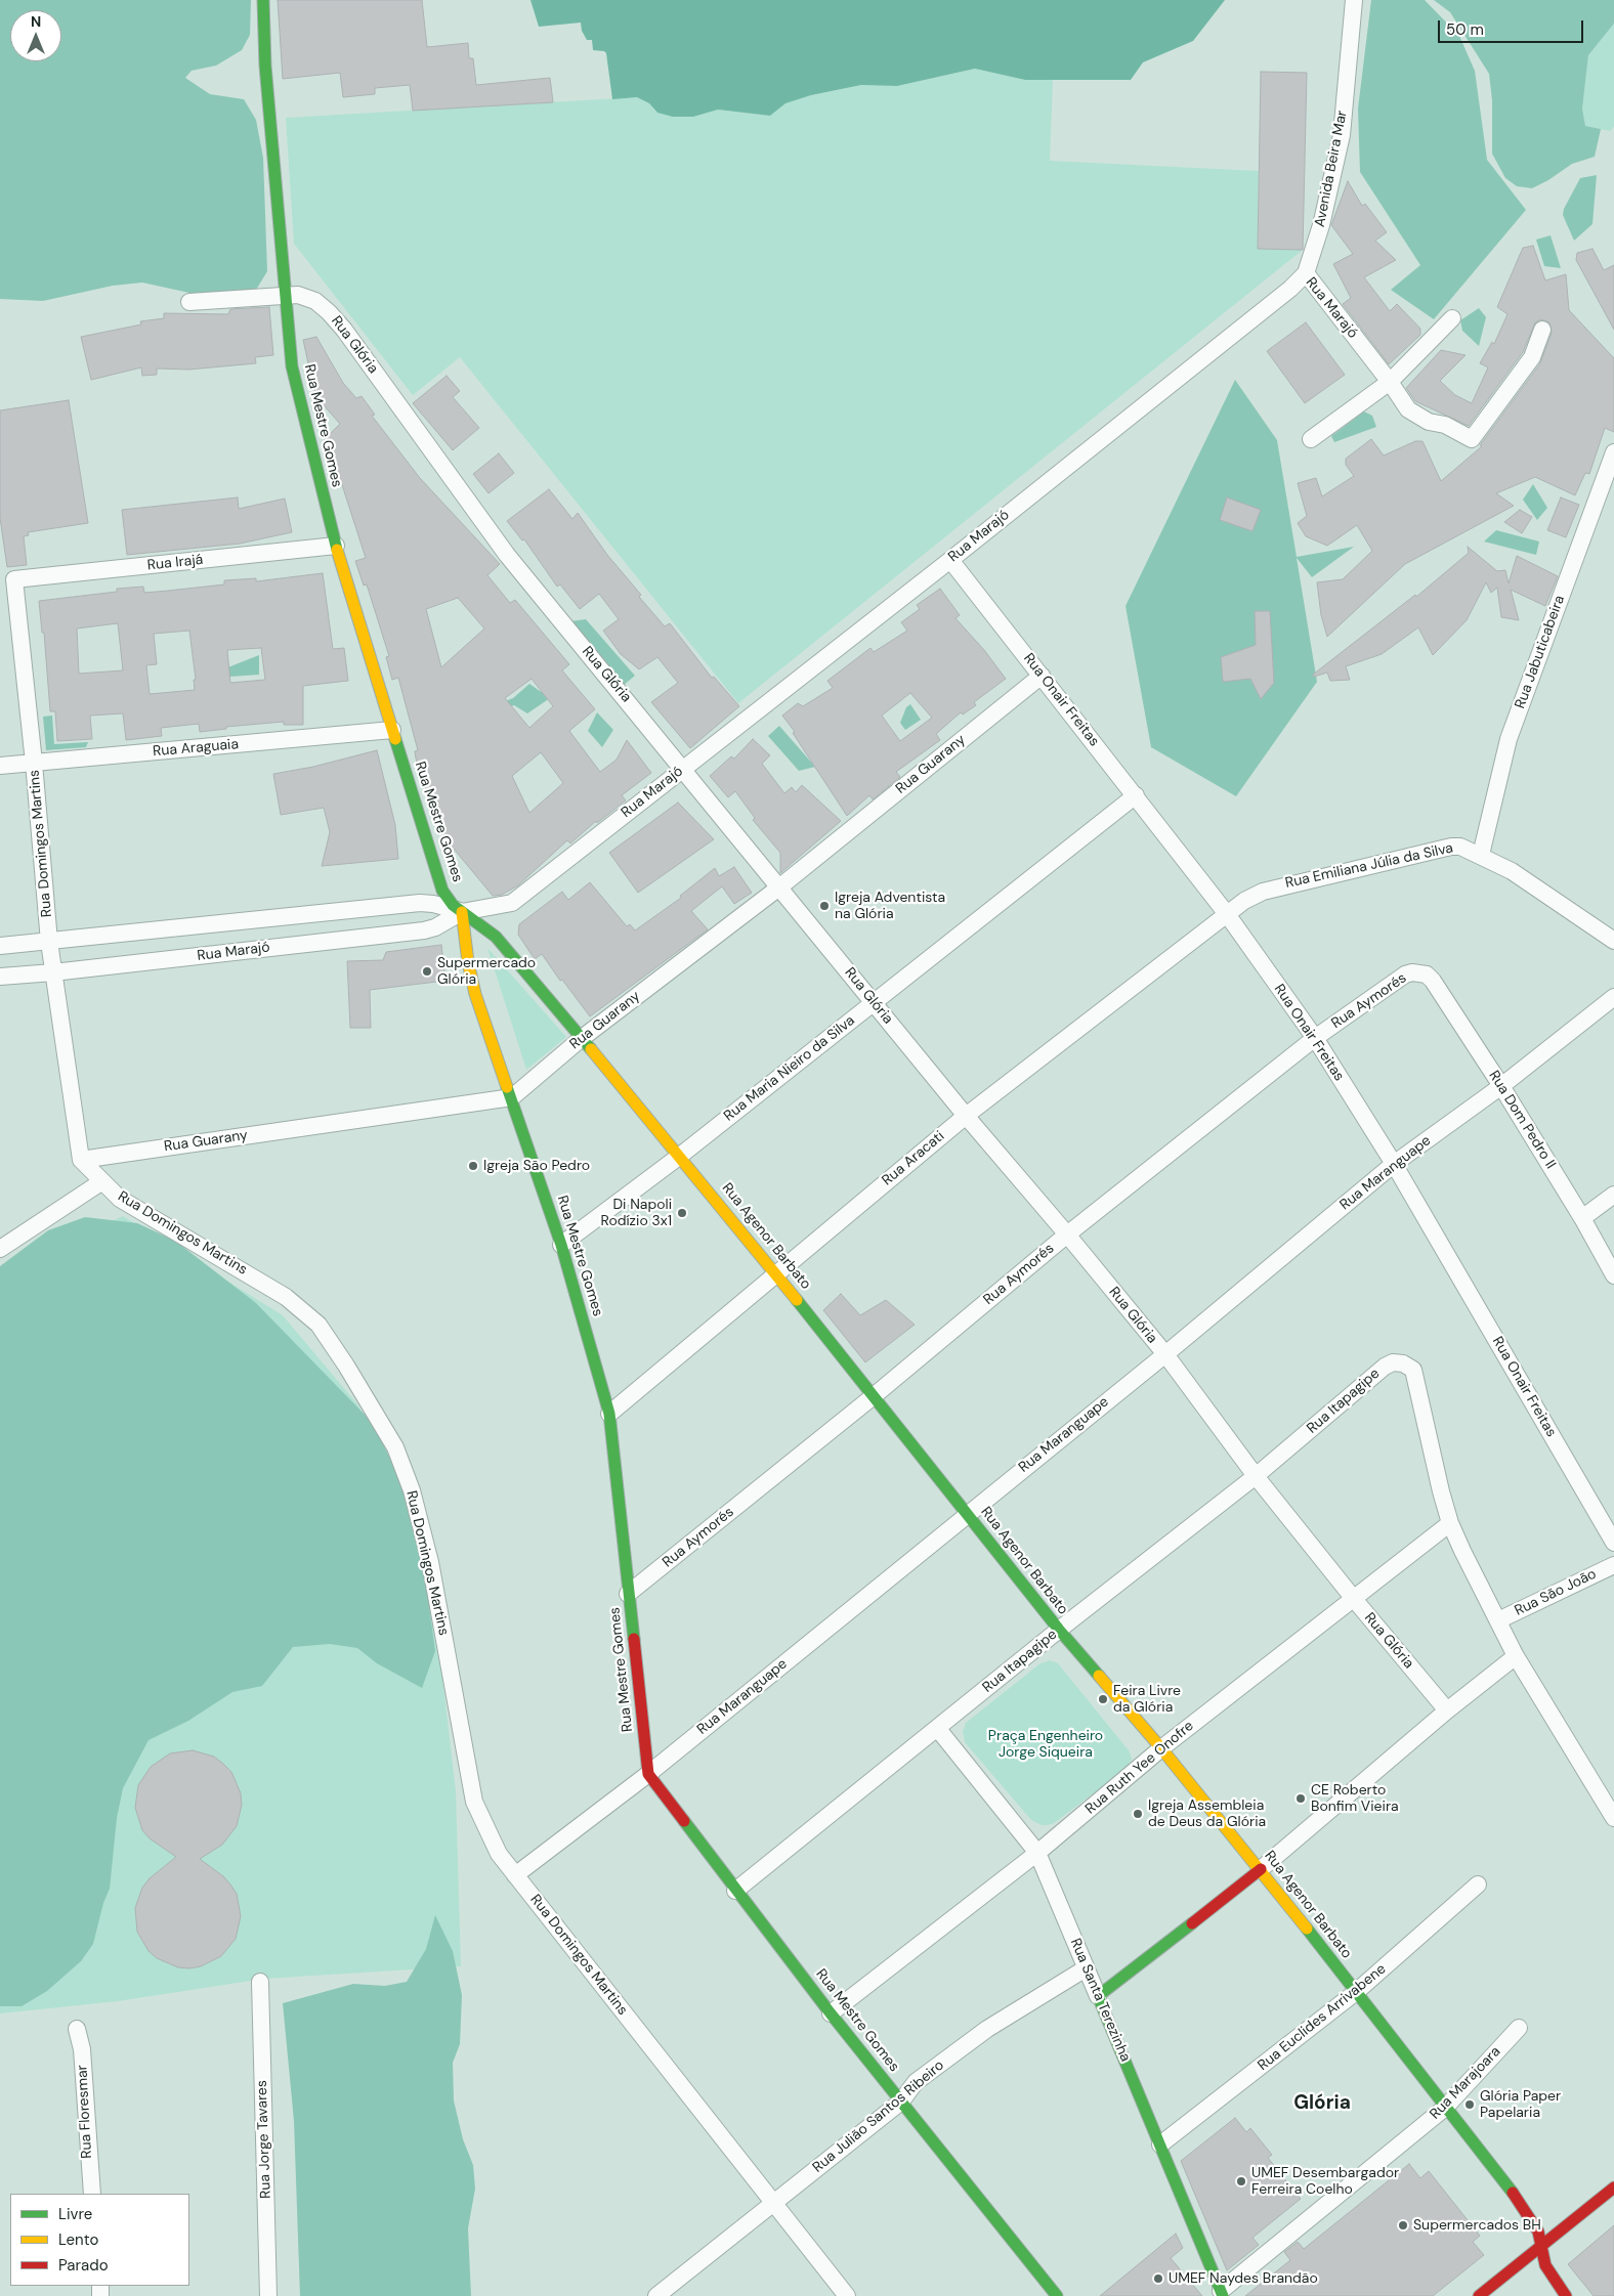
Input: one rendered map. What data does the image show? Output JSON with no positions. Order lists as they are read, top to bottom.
{
  "streets": {
    "street": [
      "Avenida Beira Mar",
      "Rua Marajó",
      "Rua Glória",
      "Rua Mestre Gomes",
      "Rua Irajá",
      "Rua Jabuticabeira",
      "Rua Onair Freitas",
      "Rua Araguaia",
      "Rua Guarany",
      "Rua Domingos Martins",
      "Rua Emiliana Júlia da Silva",
      "Rua Aymorés",
      "Rua Maria Nieiro da Silva",
      "Rua Dom Pedro II",
      "Rua Aracati",
      "Rua Maranguape",
      "Rua Agenor Barbato",
      "Rua Itapagipe",
      "Rua São João",
      "Rua Ruth Yee Onofre",
      "Rua Santa Terezinha",
      "Rua Euclides Arrivabene",
      "Rua Marajoara",
      "Rua Floresmar",
      "Rua Julião Santos Ribeiro",
      "Rua Jorge Tavares"
    ]
  },
  "crossings": [
    ["Avenida Beira Mar", "Rua Marajó"],
    ["Rua Marajó", "Rua Glória"],
    ["Rua Marajó", "Rua Mestre Gomes"],
    ["Rua Marajó", "Rua Onair Freitas"],
    ["Rua Marajó", "Rua Domingos Martins"],
    ["Rua Marajó", "Rua Agenor Barbato"],
    ["Rua Glória", "Rua Mestre Gomes"],
    ["Rua Glória", "Rua Guarany"],
    ["Rua Glória", "Rua Aymorés"],
    ["Rua Glória", "Rua Maria Nieiro da Silva"],
    ["Rua Glória", "Rua Aracati"],
    ["Rua Glória", "Rua Maranguape"],
    ["Rua Glória", "Rua Itapagipe"],
    ["Rua Glória", "Rua Ruth Yee Onofre"],
    ["Rua Mestre Gomes", "Rua Irajá"],
    ["Rua Mestre Gomes", "Rua Araguaia"],
    ["Rua Mestre Gomes", "Rua Guarany"],
    ["Rua Mestre Gomes", "Rua Aymorés"],
    ["Rua Mestre Gomes", "Rua Maria Nieiro da Silva"],
    ["Rua Mestre Gomes", "Rua Aracati"],
    ["Rua Mestre Gomes", "Rua Maranguape"],
    ["Rua Mestre Gomes", "Rua Agenor Barbato"],
    ["Rua Mestre Gomes", "Rua Itapagipe"],
    ["Rua Mestre Gomes", "Rua Ruth Yee Onofre"],
    ["Rua Mestre Gomes", "Rua Julião Santos Ribeiro"],
    ["Rua Irajá", "Rua Domingos Martins"],
    ["Rua Jabuticabeira", "Rua Emiliana Júlia da Silva"],
    ["Rua Onair Freitas", "Rua Guarany"],
    ["Rua Onair Freitas", "Rua Emiliana Júlia da Silva"],
    ["Rua Onair Freitas", "Rua Aymorés"],
    ["Rua Onair Freitas", "Rua Maria Nieiro da Silva"],
    ["Rua Onair Freitas", "Rua Aracati"],
    ["Rua Onair Freitas", "Rua Maranguape"],
    ["Rua Araguaia", "Rua Domingos Martins"],
    ["Rua Guarany", "Rua Domingos Martins"],
    ["Rua Guarany", "Rua Agenor Barbato"],
    ["Rua Domingos Martins", "Rua Maranguape"],
    ["Rua Domingos Martins", "Rua Julião Santos Ribeiro"],
    ["Rua Emiliana Júlia da Silva", "Rua Aracati"],
    ["Rua Aymorés", "Rua Dom Pedro II"],
    ["Rua Aymorés", "Rua Agenor Barbato"],
    ["Rua Maria Nieiro da Silva", "Rua Agenor Barbato"],
    ["Rua Dom Pedro II", "Rua Maranguape"],
    ["Rua Aracati", "Rua Agenor Barbato"],
    ["Rua Maranguape", "Rua Agenor Barbato"],
    ["Rua Agenor Barbato", "Rua Itapagipe"],
    ["Rua Agenor Barbato", "Rua Ruth Yee Onofre"],
    ["Rua Agenor Barbato", "Rua Euclides Arrivabene"],
    ["Rua Agenor Barbato", "Rua Marajoara"],
    ["Rua Itapagipe", "Rua Ruth Yee Onofre"],
    ["Rua Itapagipe", "Rua Santa Terezinha"],
    ["Rua Ruth Yee Onofre", "Rua Santa Terezinha"],
    ["Rua Santa Terezinha", "Rua Euclides Arrivabene"],
    ["Rua Santa Terezinha", "Rua Marajoara"],
    ["Rua Santa Terezinha", "Rua Julião Santos Ribeiro"]
  ],
  "districts": ["Glória"],
  "parks": ["Praça Engenheiro Jorge Siqueira"],
  "places": [
    "Igreja Adventista na Glória",
    "Supermercado Glória",
    "Igreja São Pedro",
    "Di Napoli Rodízio 3x1",
    "Feira Livre da Glória",
    "CE Roberto Bonfim Vieira",
    "Igreja Assembleia de Deus da Glória",
    "Glória Paper Papelaria",
    "UMEF Desembargador Ferreira Coelho",
    "Supermercados BH",
    "UMEF Naydes Brandão"
  ],
  "legend": ["Livre", "Lento", "Parado"],
  "scale_bar": "50 m",
  "north": "top"
}
